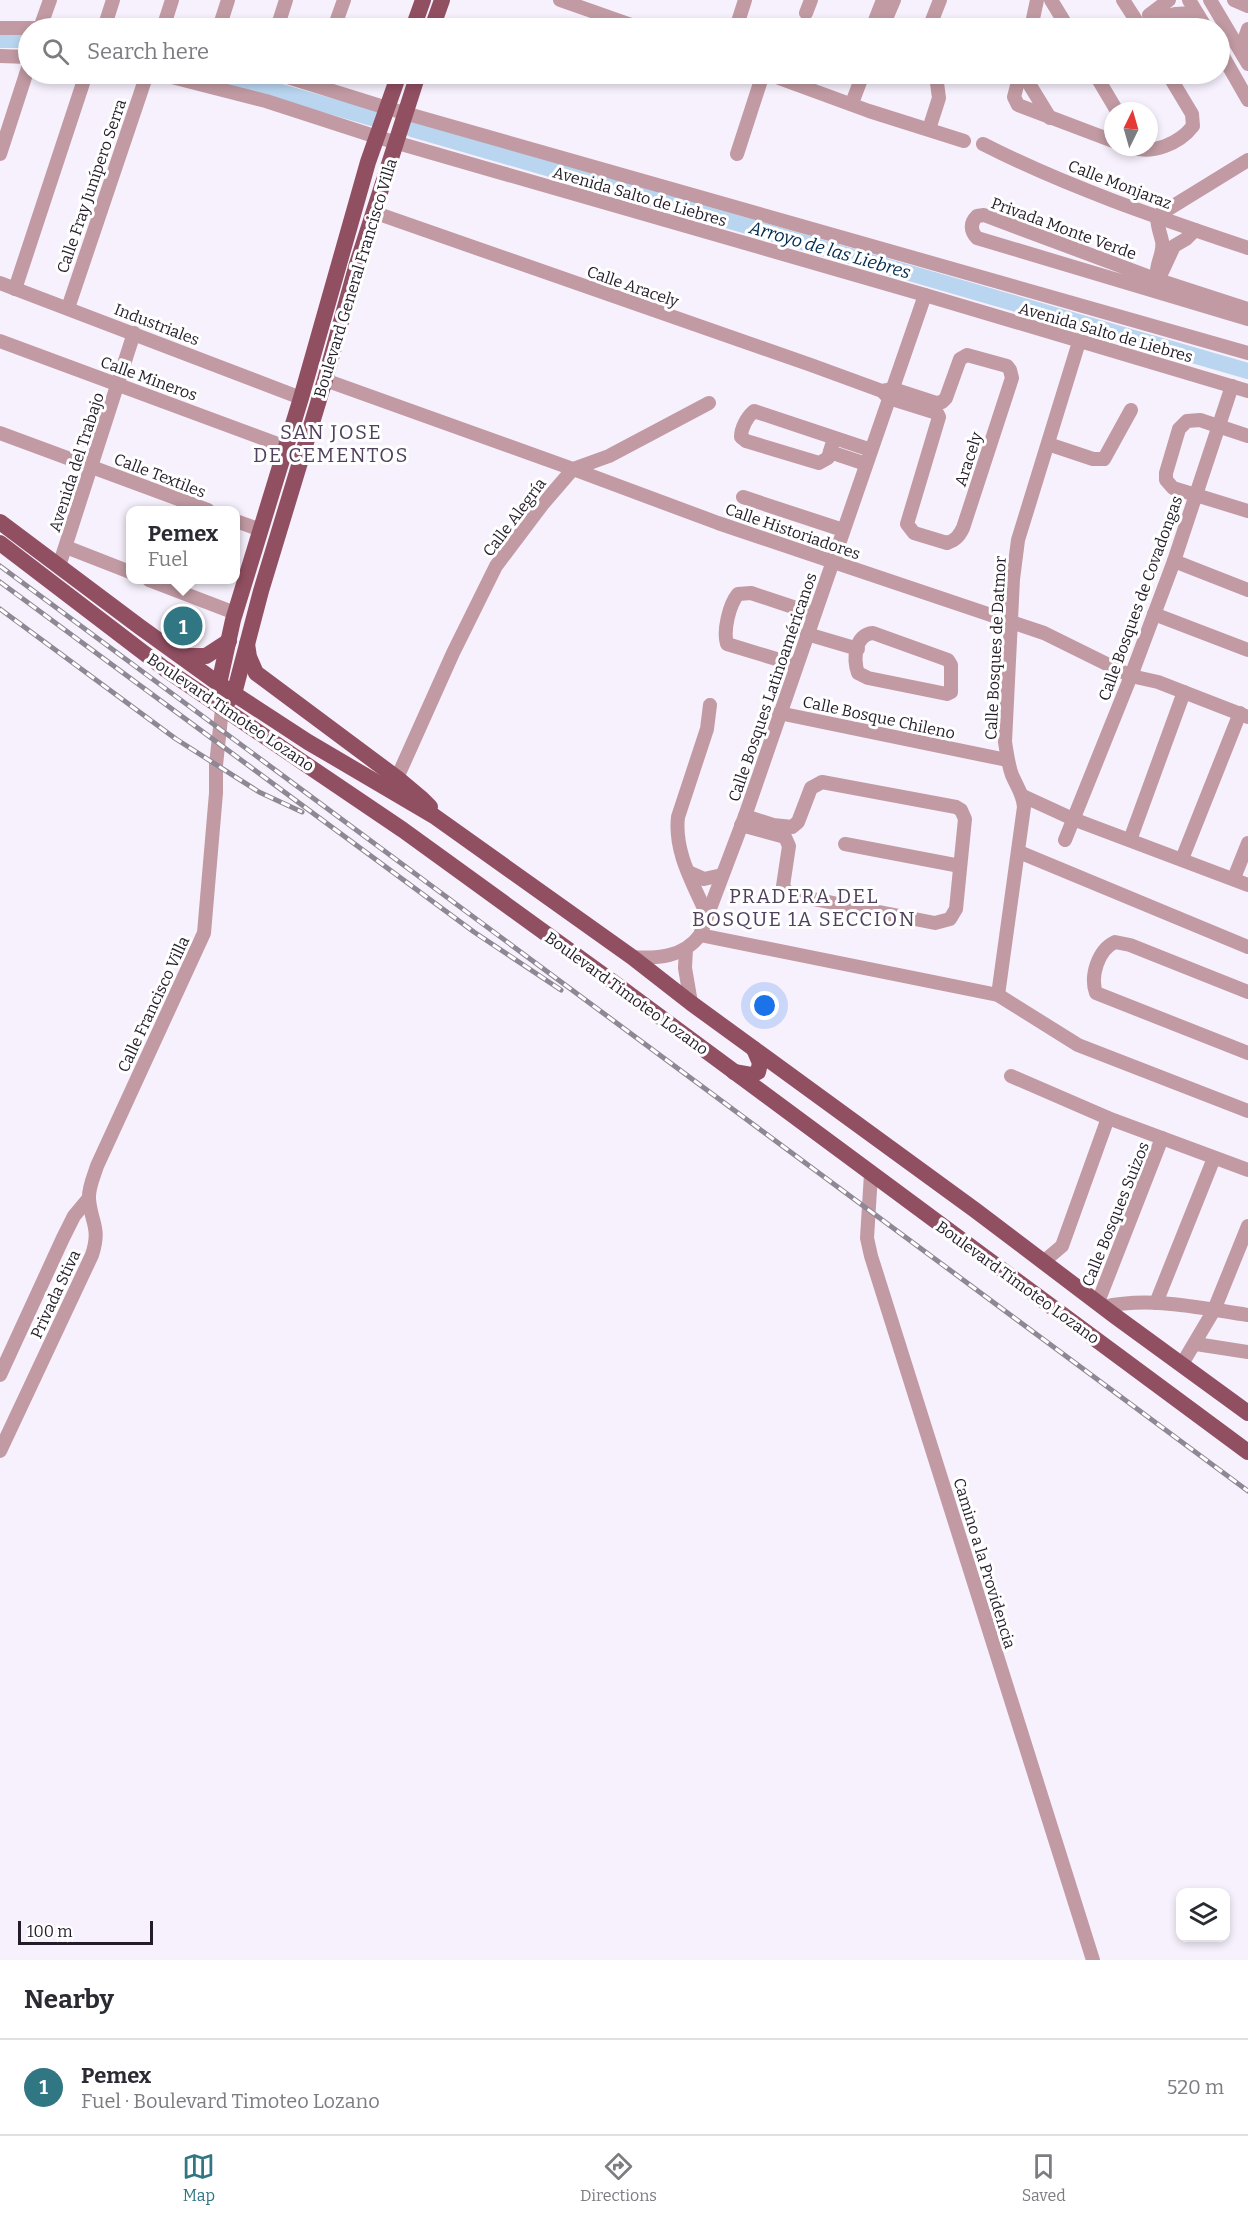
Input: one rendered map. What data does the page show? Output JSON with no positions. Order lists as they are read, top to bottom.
{
  "streets": {
    "main road": ["Boulevard General Francisco Villa", "Boulevard Timoteo Lozano"],
    "street": [
      "Calle Monjaraz",
      "Calle Fray Junípero Serra",
      "Avenida Salto de Liebres",
      "Privada Monte Verde",
      "Calle Aracely",
      "Industriales",
      "Calle Mineros",
      "Aracely",
      "Avenida del Trabajo",
      "Calle Textiles",
      "Calle Alegría",
      "Calle Historiadores",
      "Calle Bosques de Covadongas",
      "Calle Bosques de Datmor",
      "Calle Bosques Latinoaméricanos",
      "Calle Bosque Chileno",
      "Calle Francisco Villa",
      "Calle Bosques Suizos",
      "Privada Stiva",
      "Camino a la Providencia"
    ]
  },
  "crossings": [
    ["Calle Monjaraz", "Privada Monte Verde"],
    ["Calle Fray Junípero Serra", "Industriales"],
    ["Avenida Salto de Liebres", "Boulevard General Francisco Villa"],
    ["Avenida Salto de Liebres", "Calle Bosques de Covadongas"],
    ["Avenida Salto de Liebres", "Calle Bosques de Datmor"],
    ["Avenida Salto de Liebres", "Calle Bosques Latinoaméricanos"],
    ["Boulevard General Francisco Villa", "Calle Aracely"],
    ["Boulevard General Francisco Villa", "Industriales"],
    ["Boulevard General Francisco Villa", "Calle Mineros"],
    ["Boulevard General Francisco Villa", "Calle Historiadores"],
    ["Boulevard General Francisco Villa", "Boulevard Timoteo Lozano"],
    ["Boulevard General Francisco Villa", "Calle Francisco Villa"],
    ["Calle Aracely", "Aracely"],
    ["Calle Aracely", "Calle Bosques Latinoaméricanos"],
    ["Industriales", "Avenida del Trabajo"],
    ["Calle Mineros", "Avenida del Trabajo"],
    ["Aracely", "Calle Bosques Latinoaméricanos"],
    ["Avenida del Trabajo", "Calle Textiles"],
    ["Avenida del Trabajo", "Boulevard Timoteo Lozano"],
    ["Calle Alegría", "Calle Historiadores"],
    ["Calle Alegría", "Boulevard Timoteo Lozano"],
    ["Calle Historiadores", "Calle Bosques de Covadongas"],
    ["Calle Historiadores", "Calle Bosques de Datmor"],
    ["Calle Historiadores", "Calle Bosques Latinoaméricanos"],
    ["Calle Bosques de Datmor", "Calle Bosque Chileno"],
    ["Calle Bosques Latinoaméricanos", "Boulevard Timoteo Lozano"],
    ["Calle Bosques Latinoaméricanos", "Calle Bosque Chileno"],
    ["Boulevard Timoteo Lozano", "Calle Francisco Villa"],
    ["Boulevard Timoteo Lozano", "Calle Bosques Suizos"],
    ["Boulevard Timoteo Lozano", "Camino a la Providencia"],
    ["Calle Francisco Villa", "Privada Stiva"]
  ],
  "districts": ["SAN JOSE DE CEMENTOS", "PRADERA DEL BOSQUE 1A SECCION"],
  "water": ["Arroyo de las Liebres"],
  "scale_bar": "100 m",
  "north": "top",
  "page": {
    "search": "Search here",
    "popup": ["Pemex", "Fuel"],
    "pins": "1",
    "scale": "100 m",
    "heading": "Nearby",
    "list": [
      {
        "mark": "1",
        "name": "Pemex",
        "note": "Fuel · Boulevard Timoteo Lozano",
        "value": "520 m"
      }
    ],
    "nav": ["Map", "Directions", "Saved"]
  }
}
